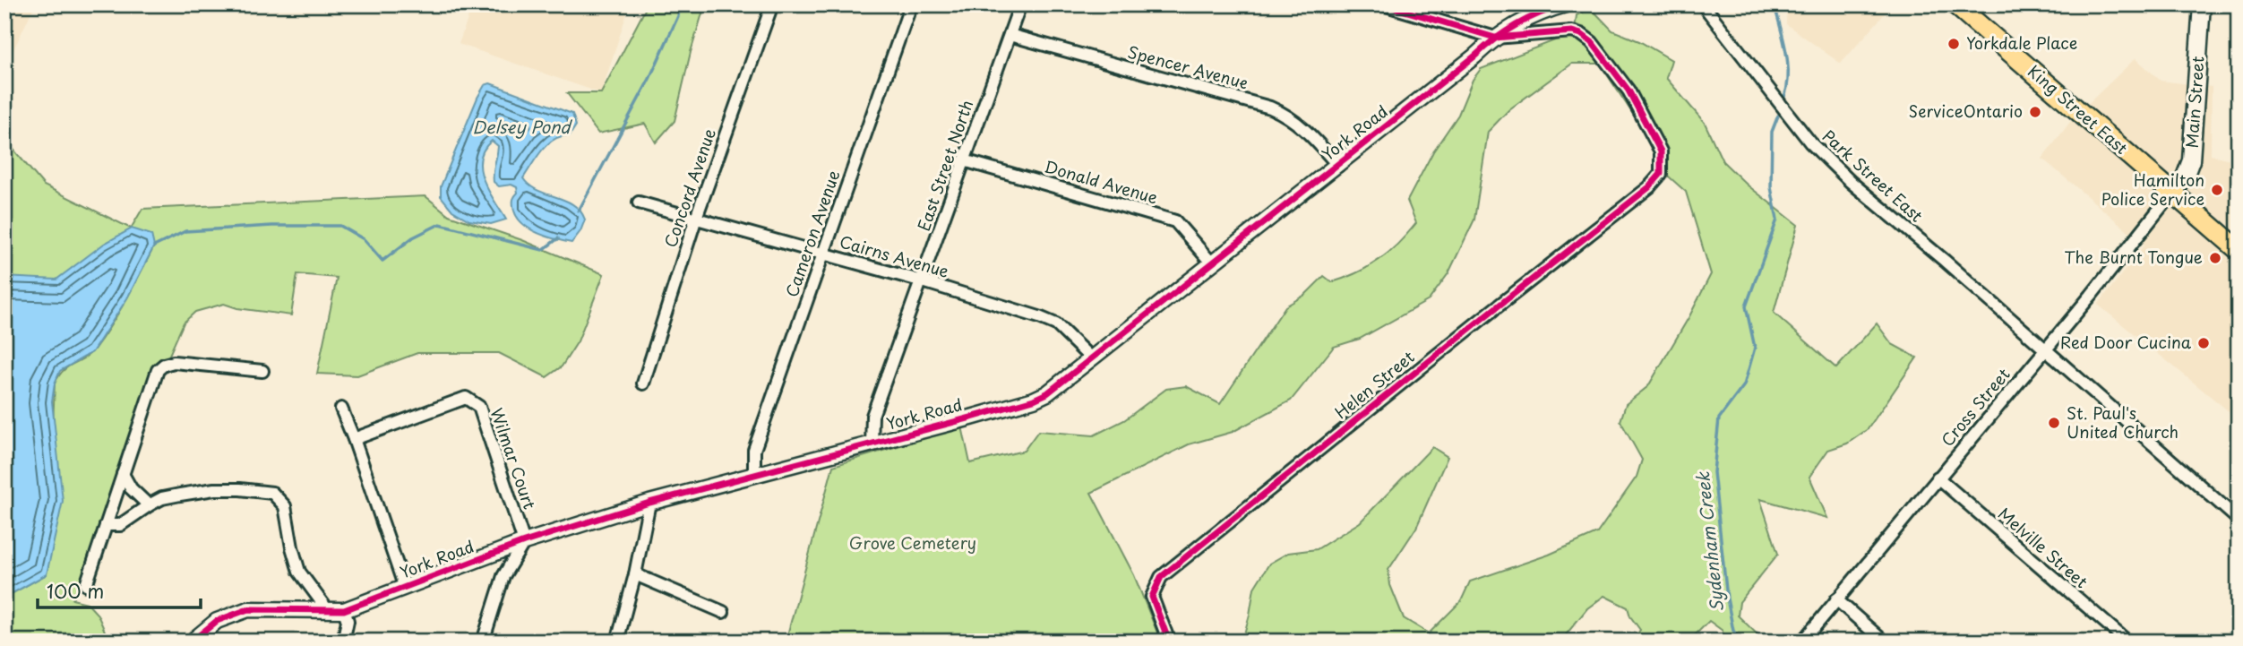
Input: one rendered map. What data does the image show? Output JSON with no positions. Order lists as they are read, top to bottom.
{
  "streets": {
    "main road": ["Main Street", "King Street East"],
    "street": [
      "Spencer Avenue",
      "York Road",
      "East Street North",
      "Park Street East",
      "Donald Avenue",
      "Concord Avenue",
      "Cameron Avenue",
      "Cairns Avenue",
      "Helen Street",
      "Cross Street",
      "Wilmar Court",
      "Melville Street"
    ]
  },
  "crossings": [
    ["Spencer Avenue", "York Road"],
    ["Spencer Avenue", "East Street North"],
    ["Main Street", "King Street East"],
    ["Main Street", "Cross Street"],
    ["King Street East", "Cross Street"],
    ["York Road", "East Street North"],
    ["York Road", "Donald Avenue"],
    ["York Road", "Cameron Avenue"],
    ["York Road", "Cairns Avenue"],
    ["York Road", "Helen Street"],
    ["York Road", "Wilmar Court"],
    ["East Street North", "Donald Avenue"],
    ["East Street North", "Cairns Avenue"],
    ["Park Street East", "Cross Street"],
    ["Concord Avenue", "Cairns Avenue"],
    ["Cameron Avenue", "Cairns Avenue"],
    ["Cross Street", "Melville Street"]
  ],
  "water": ["Delsey Pond", "Sydenham Creek"],
  "parks": ["Grove Cemetery"],
  "places": [
    "Yorkdale Place",
    "ServiceOntario",
    "Hamilton Police Service",
    "The Burnt Tongue",
    "Red Door Cucina",
    "St. Paul's United Church"
  ],
  "scale_bar": "100 m"
}
